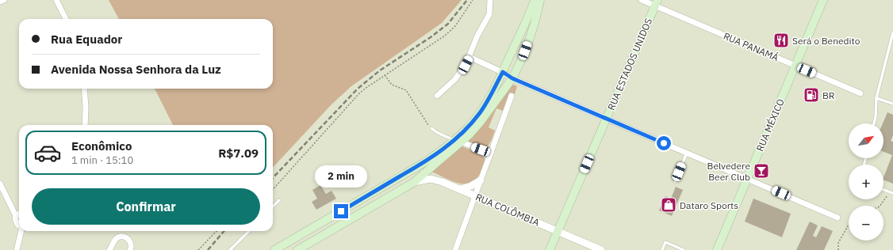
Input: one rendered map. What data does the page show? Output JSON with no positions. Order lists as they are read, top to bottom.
{
  "streets": {
    "main road": ["RUA ESTADOS UNIDOS", "RUA MÉXICO"],
    "street": ["RUA PANAMÁ", "RUA COLÔMBIA"]
  },
  "crossings": [
    ["RUA PANAMÁ", "RUA ESTADOS UNIDOS"],
    ["RUA PANAMÁ", "RUA MÉXICO"],
    ["RUA ESTADOS UNIDOS", "RUA COLÔMBIA"]
  ],
  "places": {
    "restaurant": ["Será o Benedito"],
    "fuel station": ["BR"],
    "bar": ["Belvedere Beer Club"],
    "shop": ["Dataro Sports"]
  },
  "north": "top right",
  "page": {
    "banner": ["Rua Equador", "Avenida Nossa Senhora da Luz"],
    "map_buttons": ["+", "−"],
    "list": [
      {
        "name": "Econômico",
        "note": "1 min · 15:10",
        "value": "R$7.09"
      }
    ],
    "bubble": "2 min",
    "buttons": "Confirmar"
  }
}
